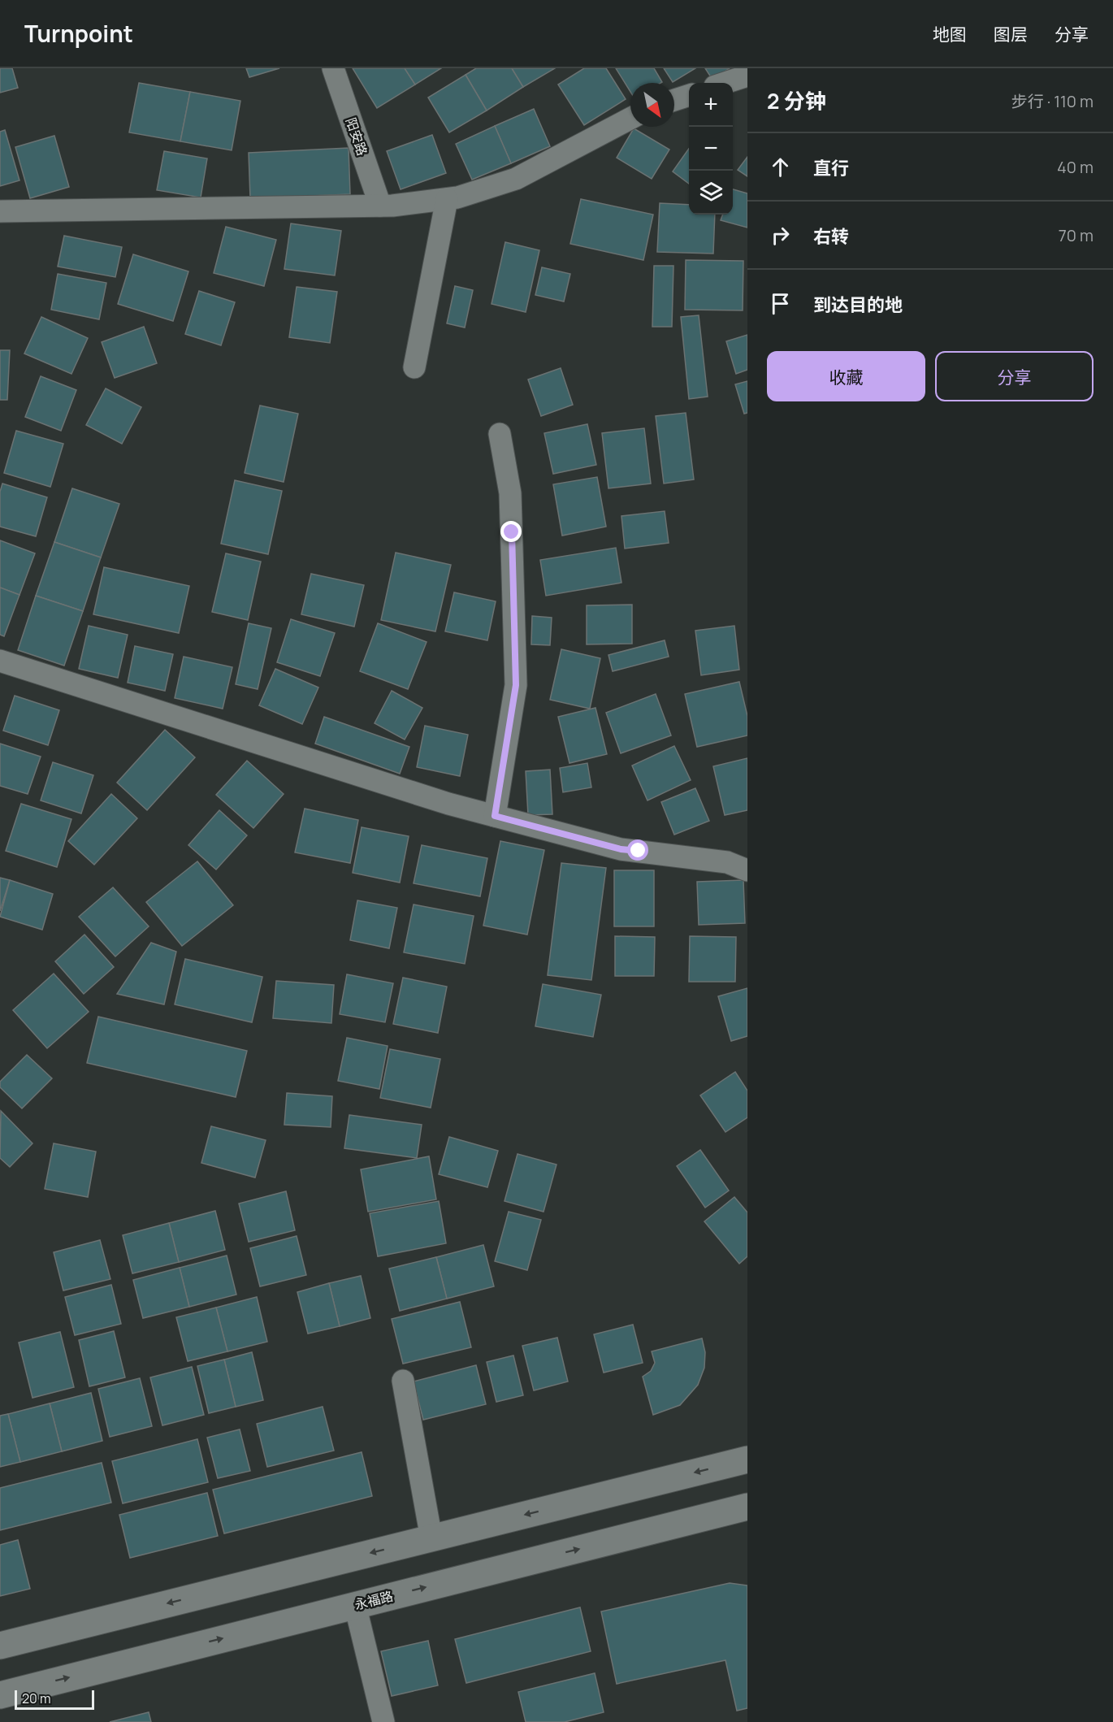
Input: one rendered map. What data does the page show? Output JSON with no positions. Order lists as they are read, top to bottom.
{
  "streets": {
    "street": ["阳安路", "永福路"]
  },
  "scale_bar": "20 m",
  "north": "bottom right",
  "page": {
    "header": "Turnpoint",
    "nav": ["地图", "图层", "分享"],
    "heading": ["2 分钟", "步行 · 110 m"],
    "map_buttons": ["+", "−"],
    "list": [
      ["直行", "40 m"],
      ["右转", "70 m"],
      "到达目的地"
    ],
    "buttons": ["收藏", "分享"],
    "scale": "20 m"
  }
}
